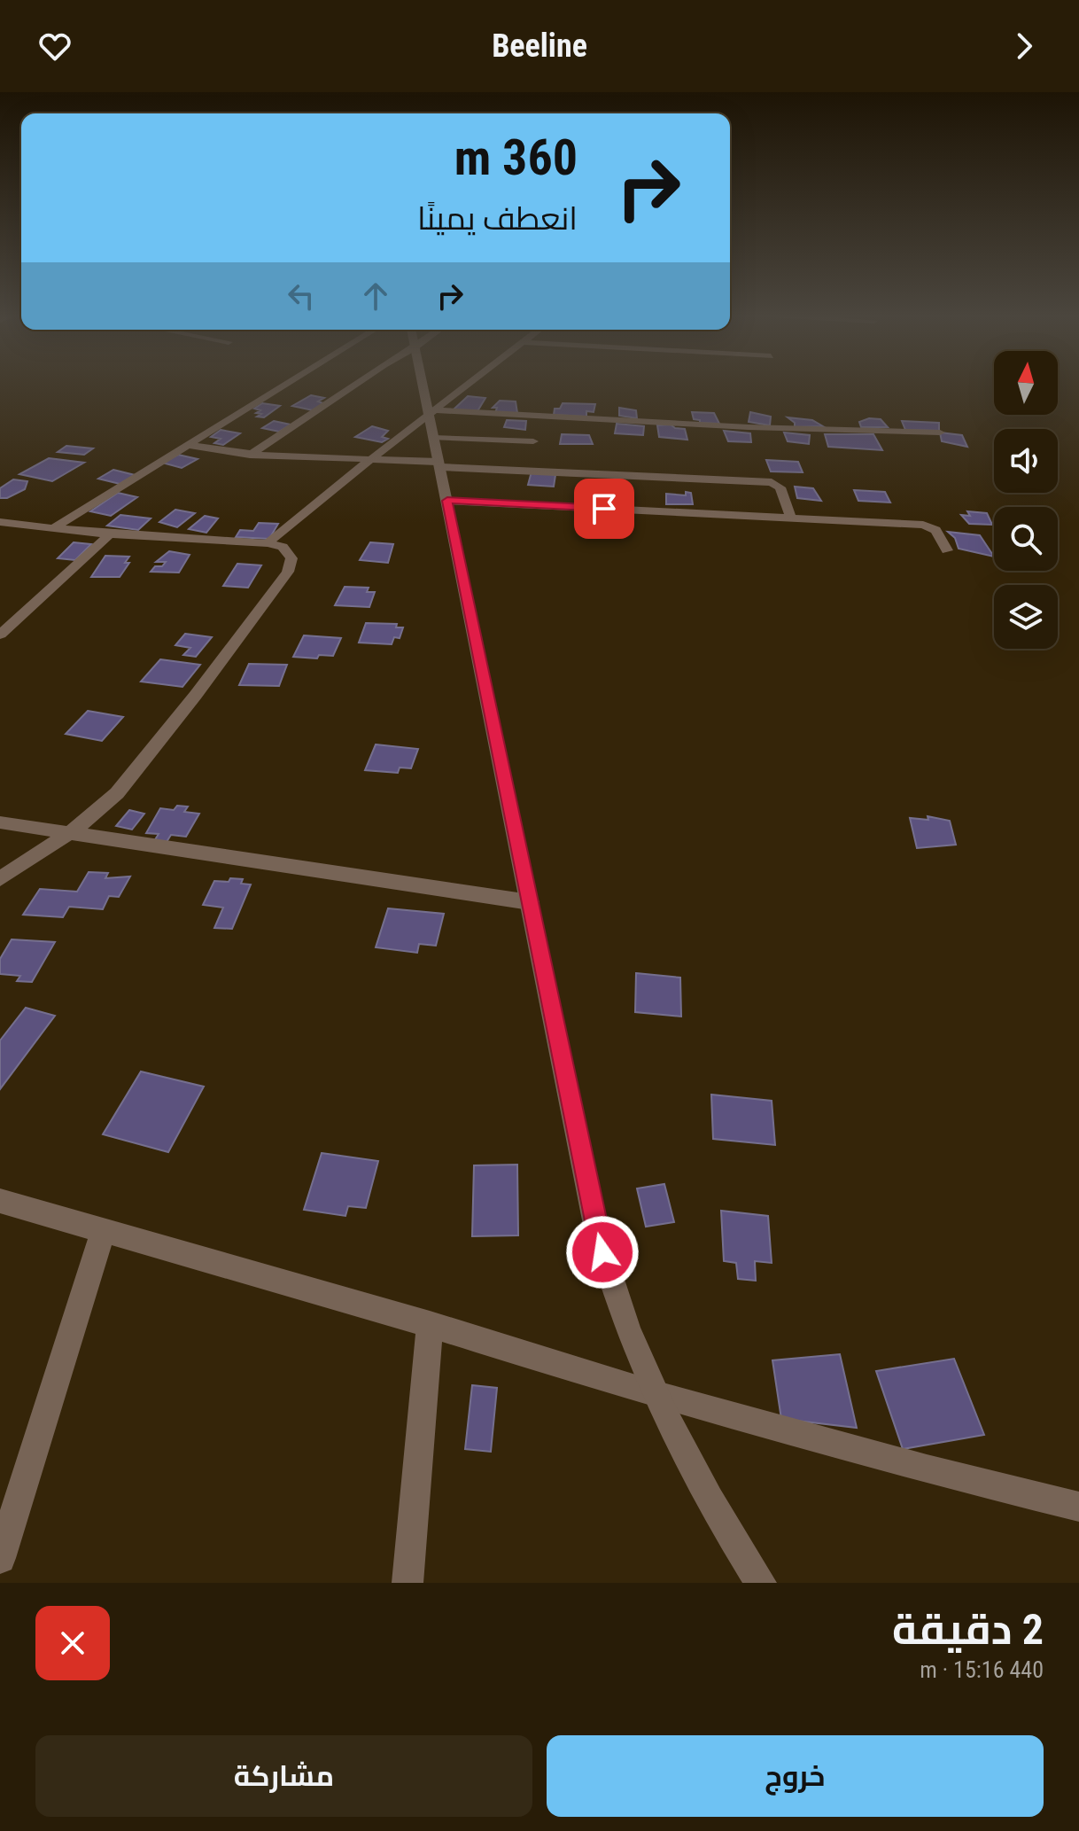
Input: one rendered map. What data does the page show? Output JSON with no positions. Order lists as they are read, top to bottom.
{
  "north": "top",
  "page": {
    "header": "Beeline",
    "turn": ["360 m", "انعطف يمينًا"],
    "heading": ["2 دقيقة", "440 m · 15:16"],
    "buttons": ["خروج", "مشاركة"]
  }
}
